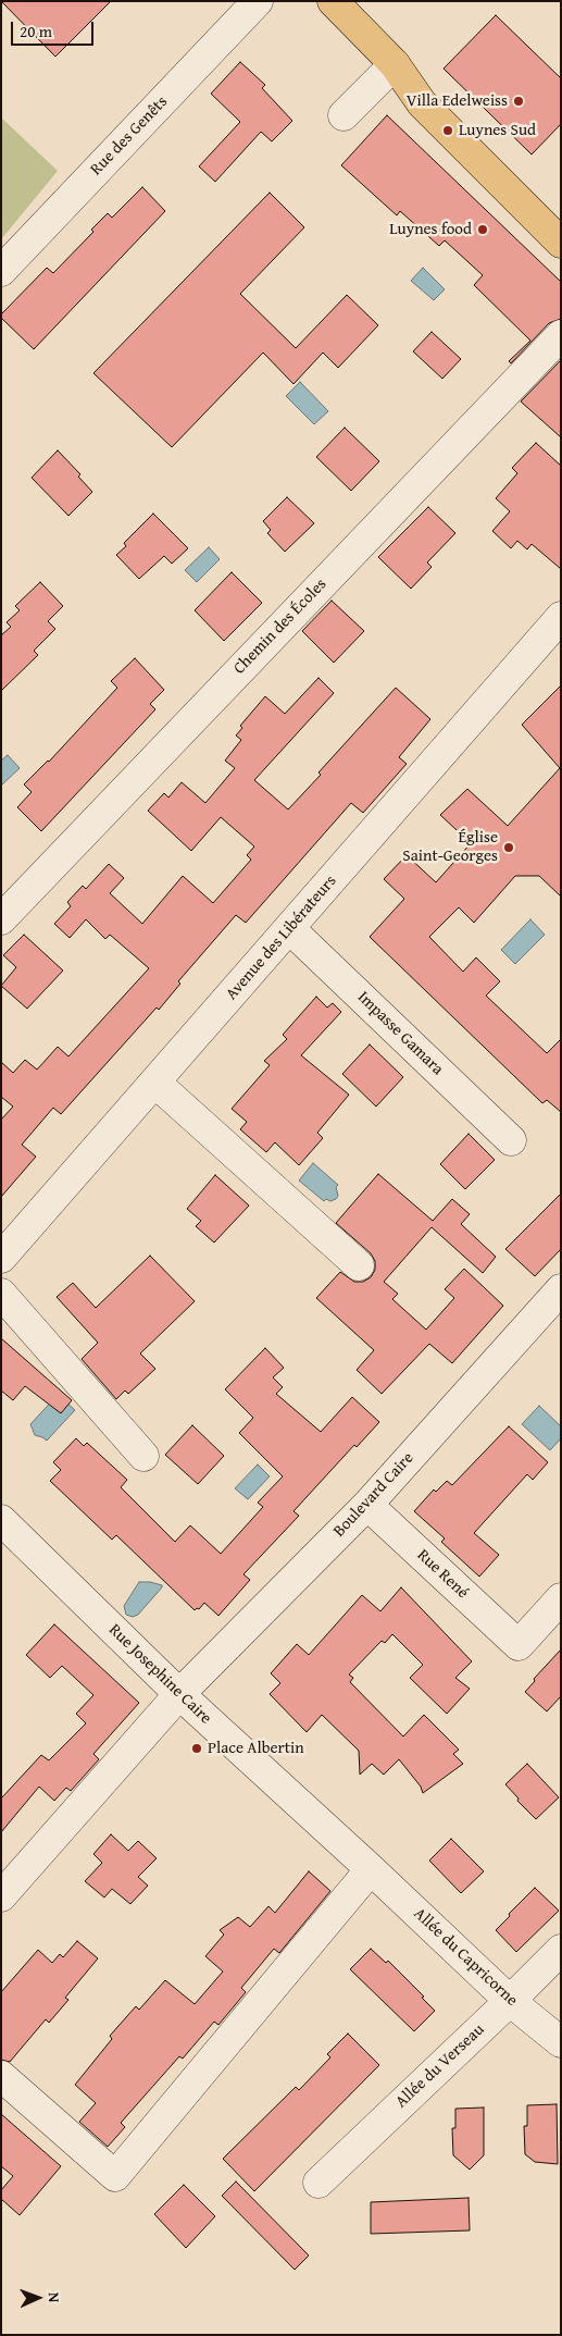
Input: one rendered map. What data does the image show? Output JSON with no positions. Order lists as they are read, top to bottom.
{
  "streets": {
    "street": [
      "Rue des Genêts",
      "Chemin des Écoles",
      "Avenue des Libérateurs",
      "Impasse Gamara",
      "Boulevard Caire",
      "Rue René",
      "Rue Josephine Caire",
      "Allée du Capricorne",
      "Allée du Verseau"
    ]
  },
  "crossings": [
    ["Avenue des Libérateurs", "Impasse Gamara"],
    ["Boulevard Caire", "Rue René"],
    ["Boulevard Caire", "Rue Josephine Caire"],
    ["Rue Josephine Caire", "Allée du Capricorne"],
    ["Allée du Capricorne", "Allée du Verseau"]
  ],
  "places": [
    "Villa Edelweiss",
    "Luynes Sud",
    "Luynes food",
    "Église Saint-Georges",
    "Place Albertin"
  ],
  "scale_bar": "20 m",
  "north": "right"
}
